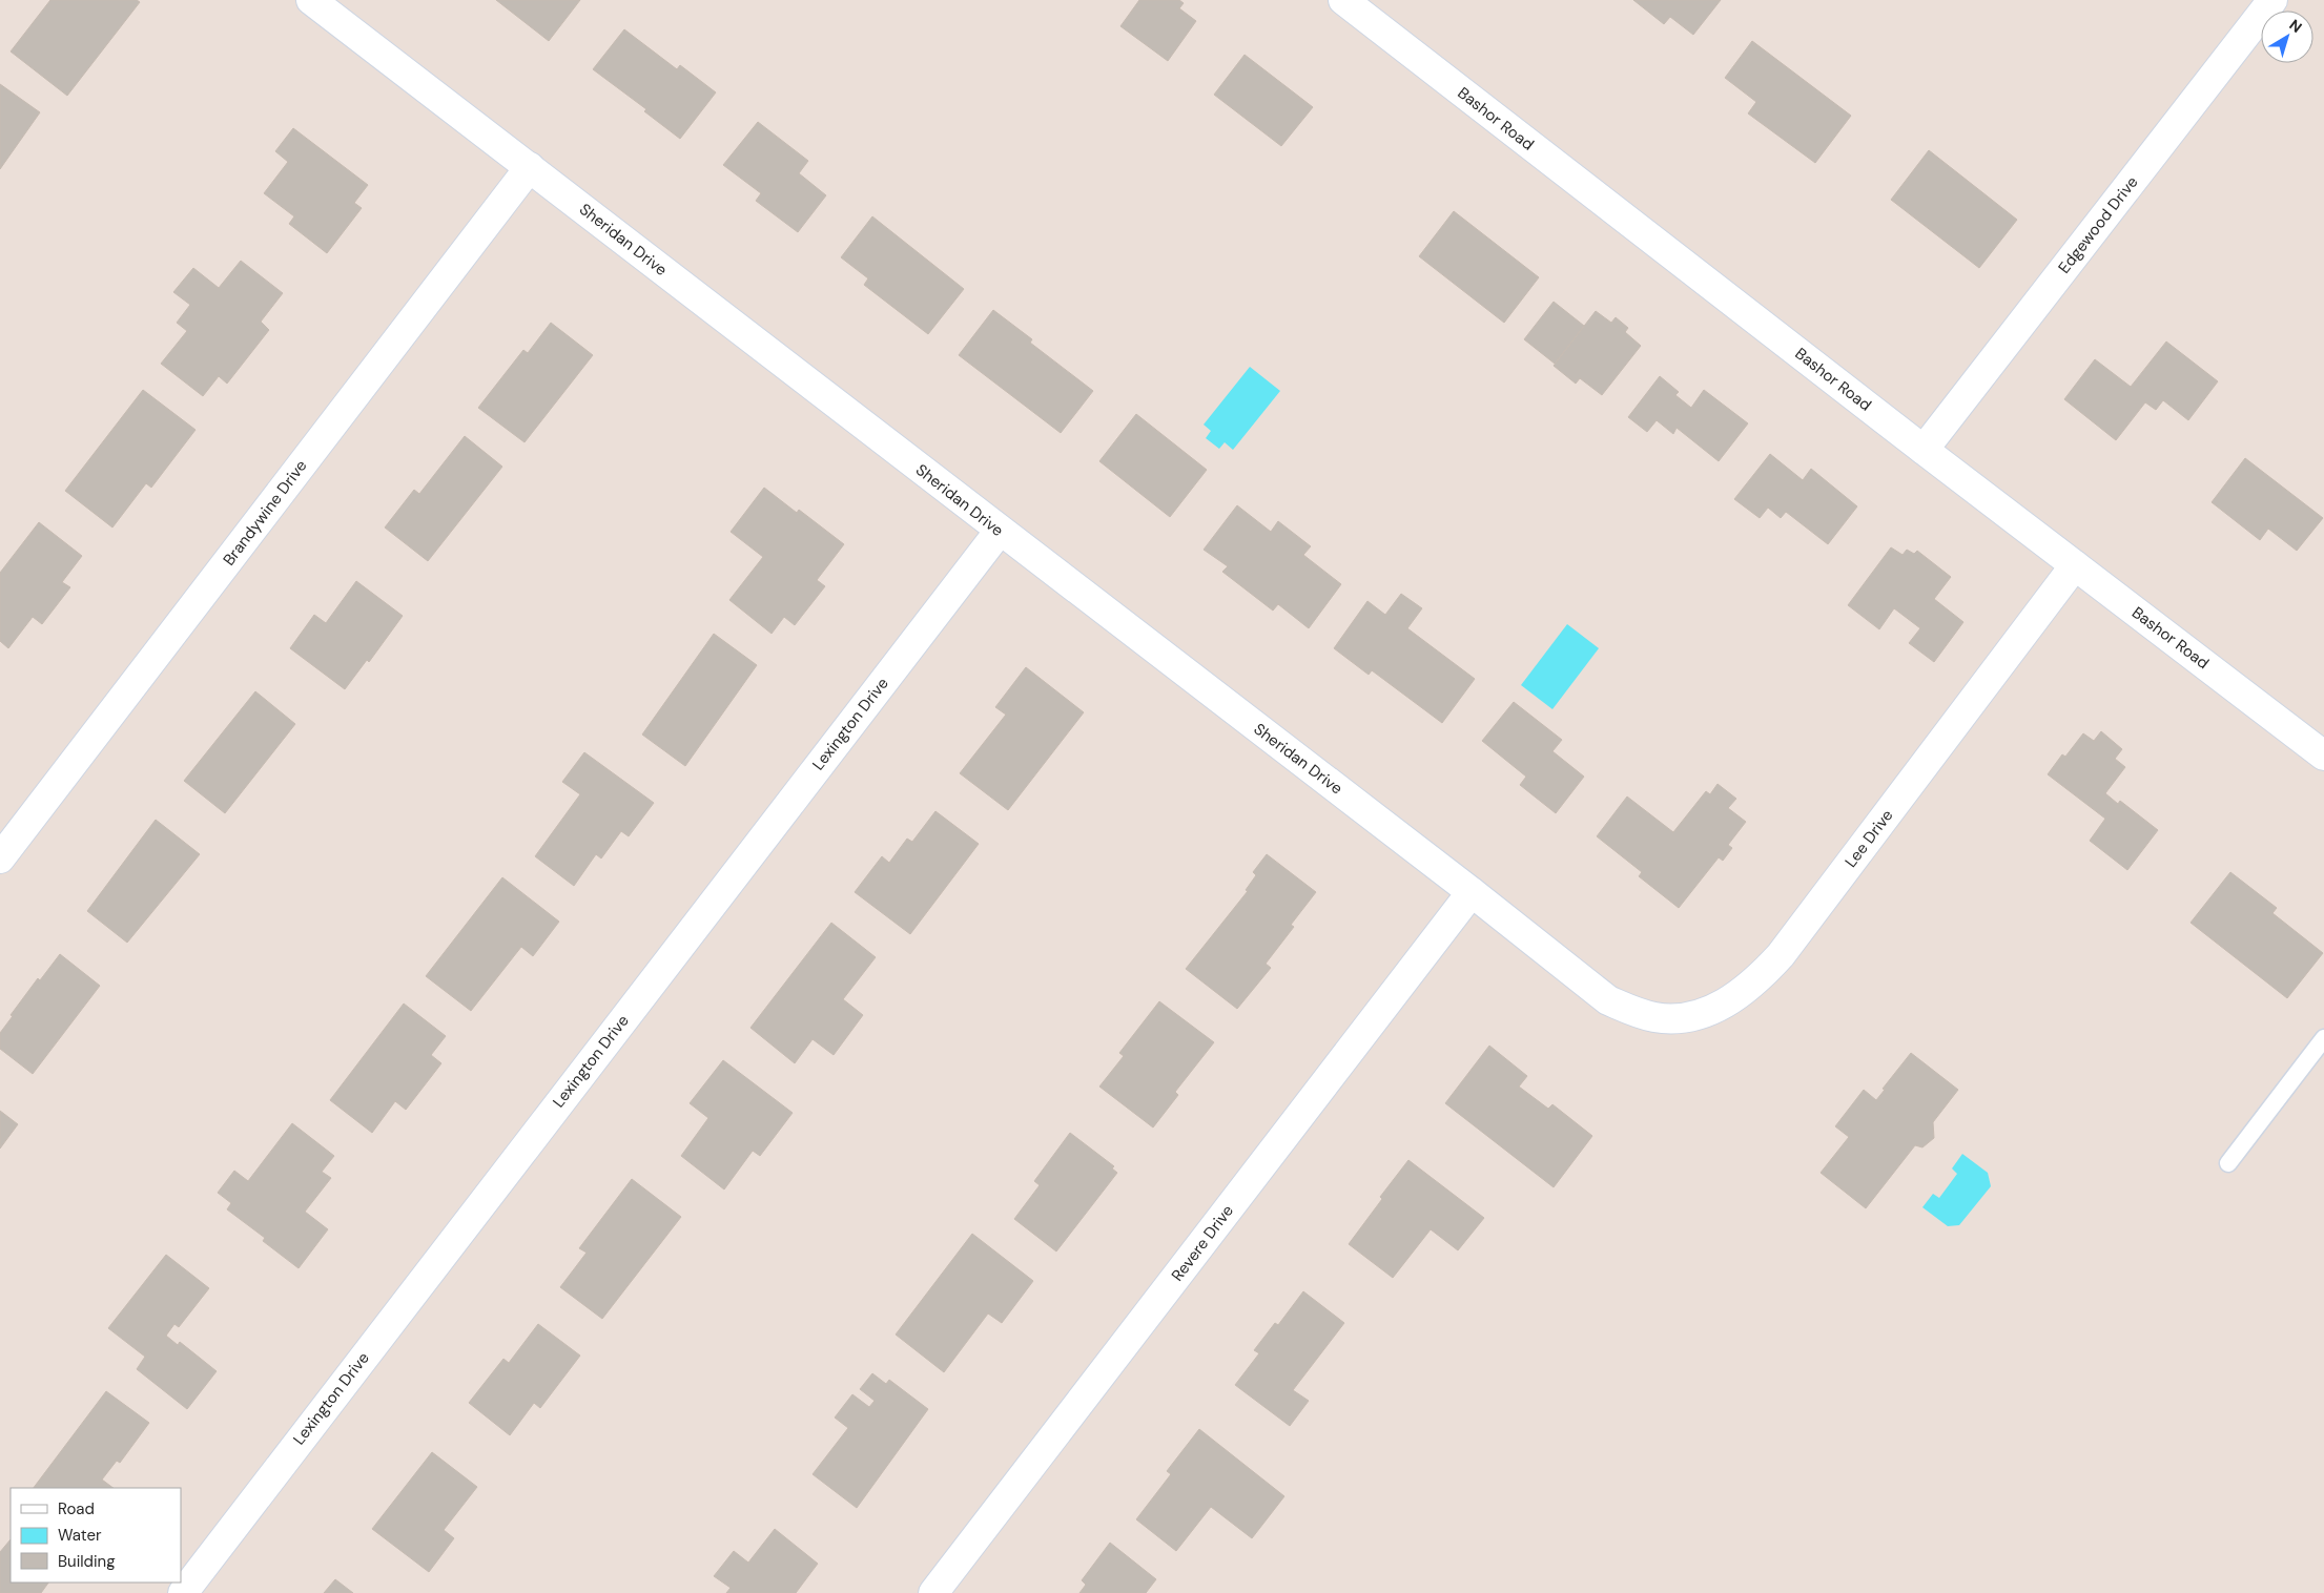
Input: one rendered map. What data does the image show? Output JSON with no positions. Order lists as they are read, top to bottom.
{
  "streets": {
    "street": [
      "Bashor Road",
      "Edgewood Drive",
      "Sheridan Drive",
      "Brandywine Drive",
      "Lexington Drive",
      "Lee Drive",
      "Revere Drive"
    ]
  },
  "crossings": [
    ["Bashor Road", "Edgewood Drive"],
    ["Bashor Road", "Lee Drive"],
    ["Sheridan Drive", "Brandywine Drive"],
    ["Sheridan Drive", "Lexington Drive"],
    ["Sheridan Drive", "Lee Drive"],
    ["Sheridan Drive", "Revere Drive"]
  ],
  "legend": ["Road", "Water", "Building"],
  "north": "top right"
}
